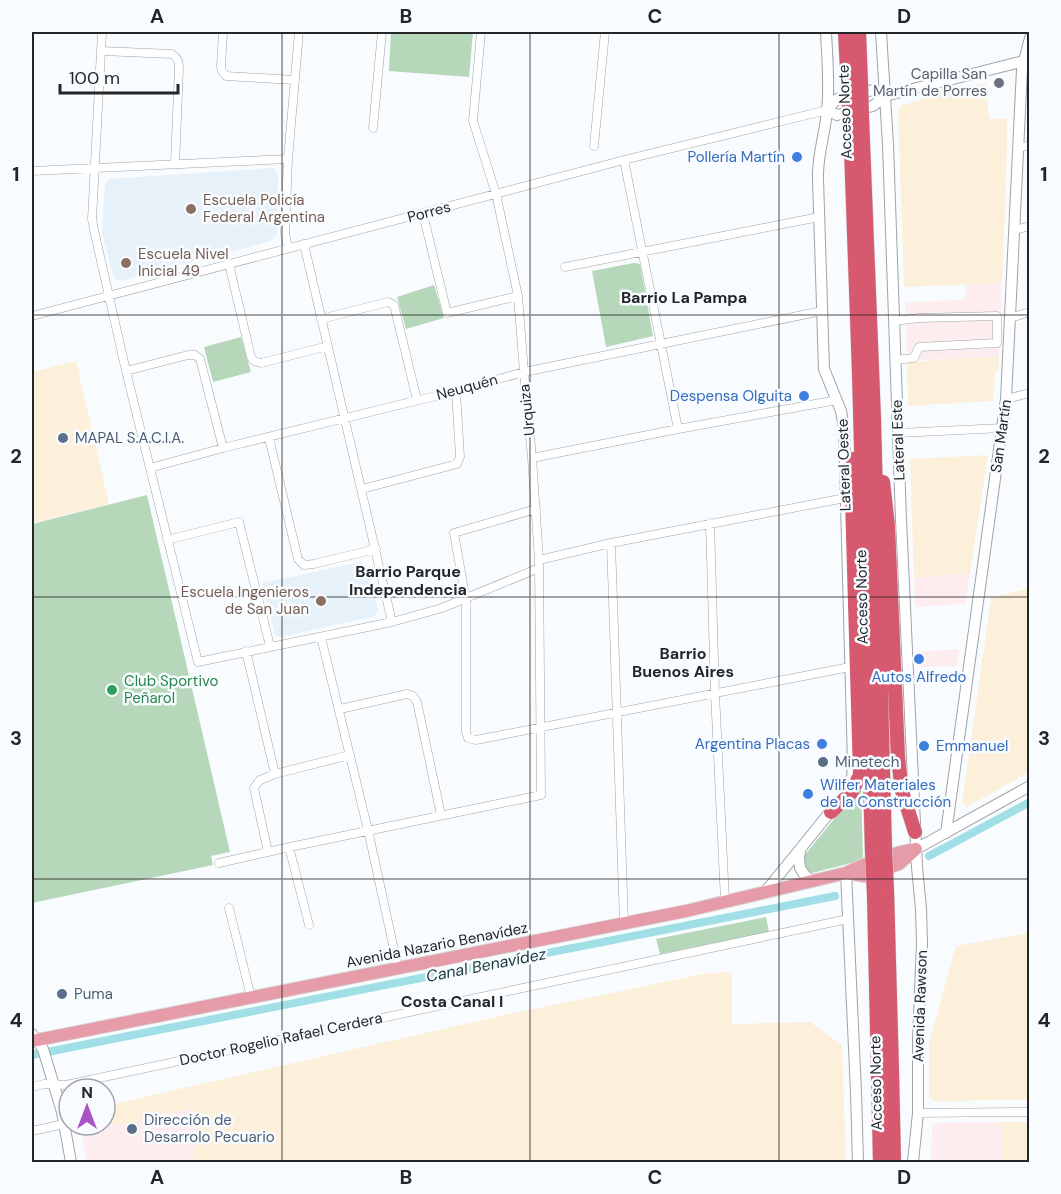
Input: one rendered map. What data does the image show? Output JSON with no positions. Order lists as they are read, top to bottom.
{
  "streets": {
    "highway": ["Acceso Norte"],
    "main road": ["Avenida Nazario Benavídez"],
    "street": [
      "Porres",
      "Neuquén",
      "Urquiza",
      "San Martín",
      "Lateral Este",
      "Lateral Oeste",
      "Avenida Rawson",
      "Doctor Rogelio Rafael Cerdera"
    ]
  },
  "crossings": [
    ["Porres", "Urquiza"],
    ["Porres", "San Martín"],
    ["Porres", "Lateral Este"],
    ["Porres", "Lateral Oeste"],
    ["Neuquén", "Urquiza"],
    ["Neuquén", "Lateral Oeste"],
    ["San Martín", "Avenida Nazario Benavídez"],
    ["Lateral Este", "Avenida Nazario Benavídez"],
    ["Lateral Este", "Avenida Rawson"],
    ["Lateral Oeste", "Avenida Nazario Benavídez"],
    ["Avenida Nazario Benavídez", "Avenida Rawson"]
  ],
  "districts": [
    "Barrio La Pampa",
    "Barrio Parque Independencia",
    "Barrio Buenos Aires",
    "Costa Canal I"
  ],
  "water": ["Canal Benavídez"],
  "places": [
    "Capilla San Martín de Porres",
    "Pollería Martín",
    "Escuela Policía Federal Argentina",
    "Escuela Nivel Inicial 49",
    "Despensa Olguita",
    "MAPAL S.A.C.I.A.",
    "Escuela Ingenieros de San Juan",
    "Autos Alfredo",
    "Club Sportivo Peñarol",
    "Argentina Placas",
    "Emmanuel",
    "Minetech",
    "Wilfer Materiales de la Construcción",
    "Puma",
    "Dirección de Desarrolo Pecuario"
  ],
  "scale_bar": "100 m",
  "north": "top",
  "grid": {
    "columns": [
      "A",
      "B",
      "C",
      "D"
    ],
    "rows": [
      "1",
      "2",
      "3",
      "4"
    ]
  }
}
